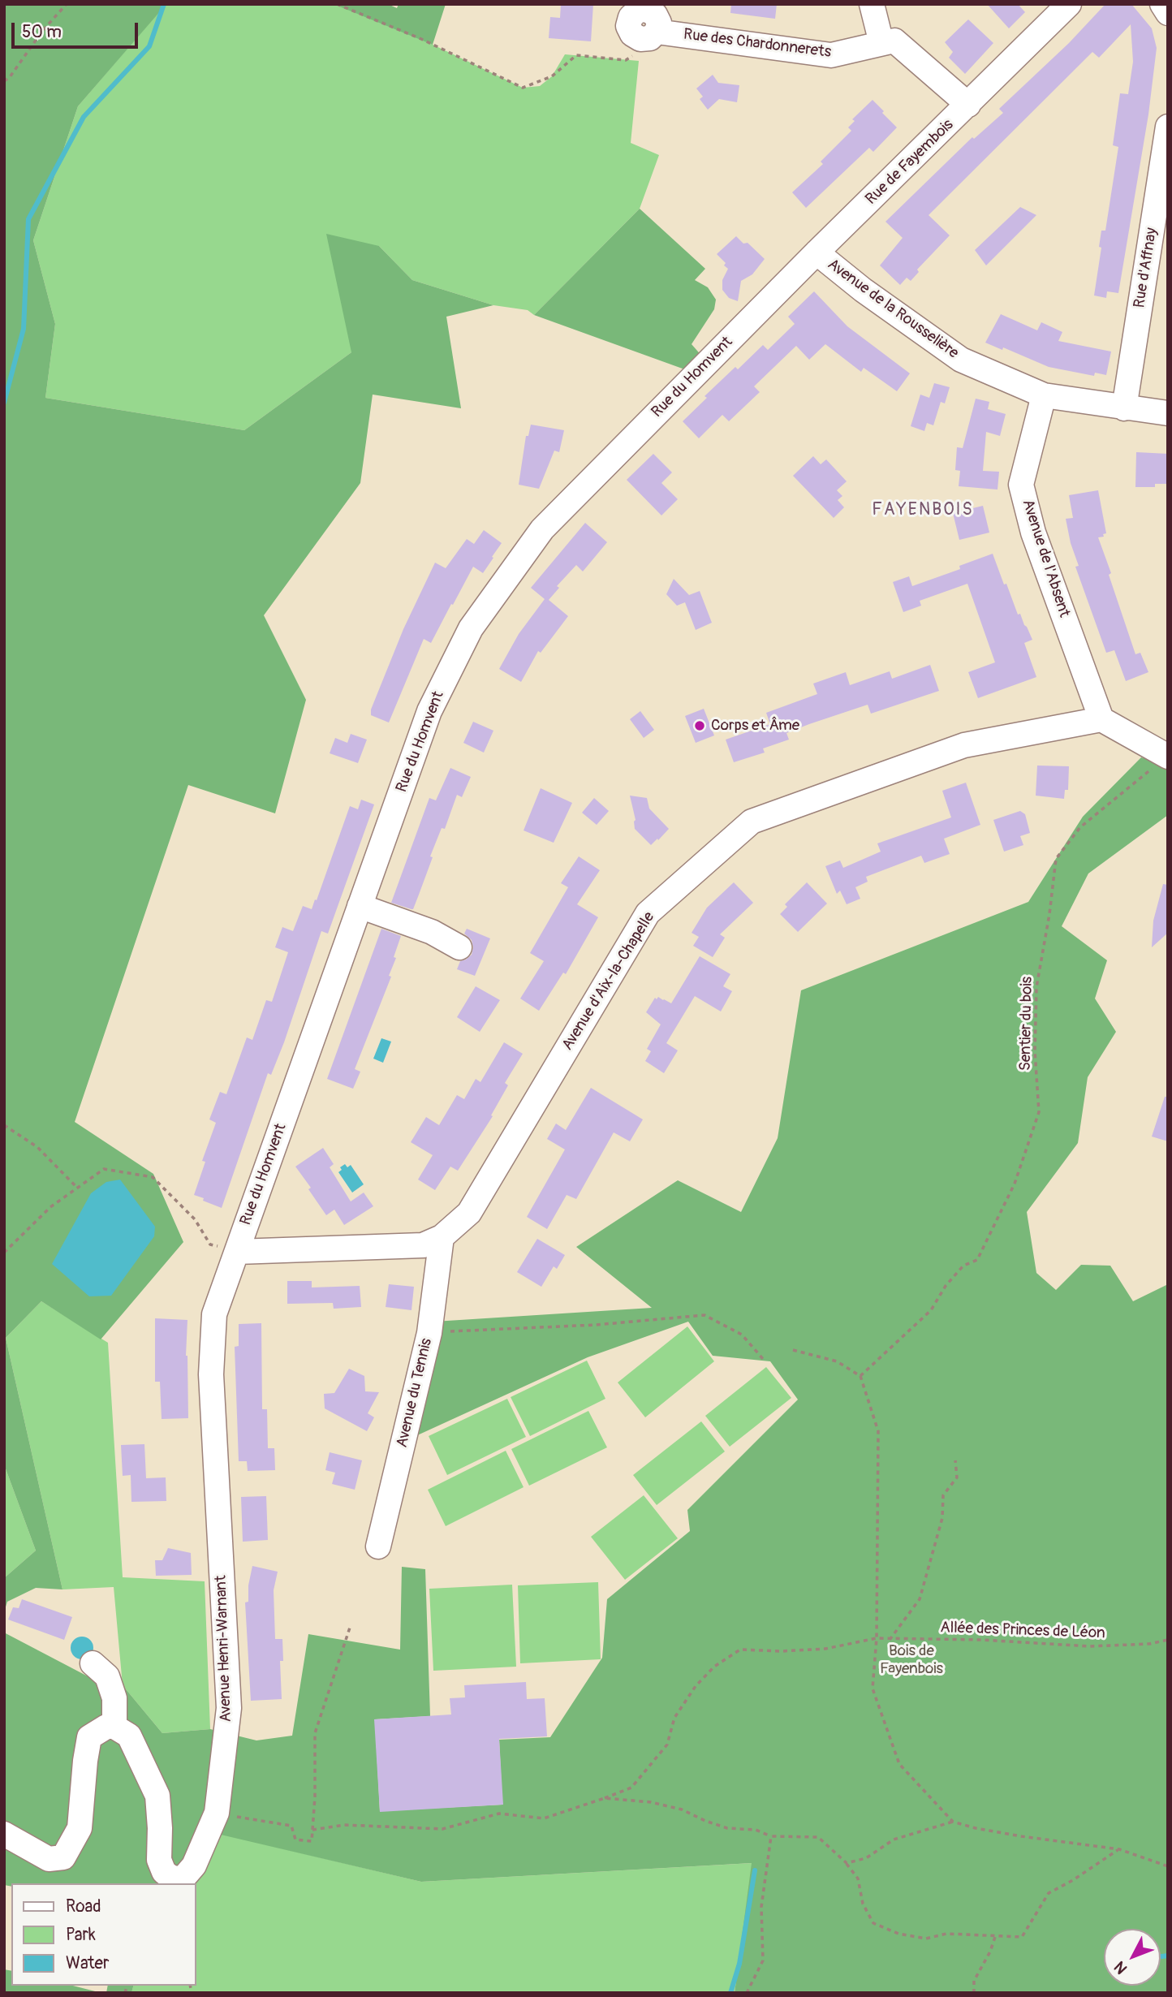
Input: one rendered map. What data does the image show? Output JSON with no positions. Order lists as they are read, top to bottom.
{
  "streets": {
    "street": [
      "Rue des Chardonnerets",
      "Rue de Fayembois",
      "Rue d'Affnay",
      "Avenue de la Rousselière",
      "Rue du Homvent",
      "Avenue de l'Absent",
      "Avenue d'Aix-la-Chapelle",
      "Avenue du Tennis",
      "Avenue Henri-Warnant"
    ],
    "path": ["Sentier du bois", "Allée des Princes de Léon"]
  },
  "crossings": [
    ["Rue de Fayembois", "Avenue de la Rousselière"],
    ["Rue de Fayembois", "Rue du Homvent"],
    ["Rue d'Affnay", "Avenue de la Rousselière"],
    ["Avenue de la Rousselière", "Avenue de l'Absent"],
    ["Rue du Homvent", "Avenue d'Aix-la-Chapelle"],
    ["Rue du Homvent", "Avenue Henri-Warnant"],
    ["Avenue de l'Absent", "Avenue d'Aix-la-Chapelle"],
    ["Avenue d'Aix-la-Chapelle", "Avenue du Tennis"],
    ["Avenue d'Aix-la-Chapelle", "Avenue Henri-Warnant"],
    ["Allée des Princes de Léon", "Avenue Henri-Warnant"]
  ],
  "districts": ["FAYENBOIS"],
  "parks": ["Bois de Fayenbois"],
  "places": ["Corps et Âme"],
  "legend": ["Road", "Park", "Water"],
  "scale_bar": "50 m",
  "north": "bottom left"
}
